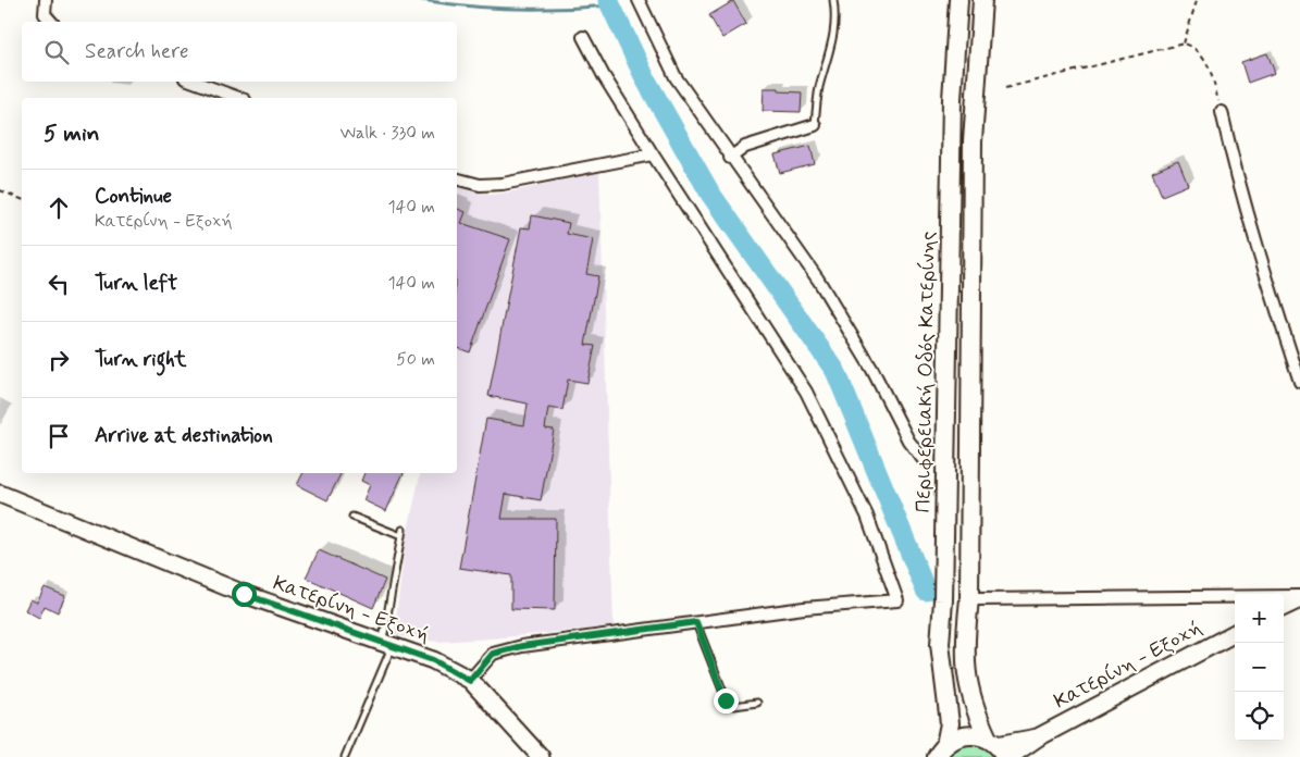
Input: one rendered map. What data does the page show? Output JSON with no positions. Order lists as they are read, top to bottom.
{
  "streets": {
    "main road": ["Περιφερειακή Οδός Κατερίνης", "Κατερίνη - Εξοχή"]
  },
  "page": {
    "search": "Search here",
    "heading": ["5 min", "Walk · 330 m"],
    "list": [
      ["Continue", "Κατερίνη - Εξοχή", "140 m"],
      ["Turn left", "140 m"],
      ["Turn right", "50 m"],
      "Arrive at destination"
    ],
    "map_buttons": ["+", "−"]
  }
}
